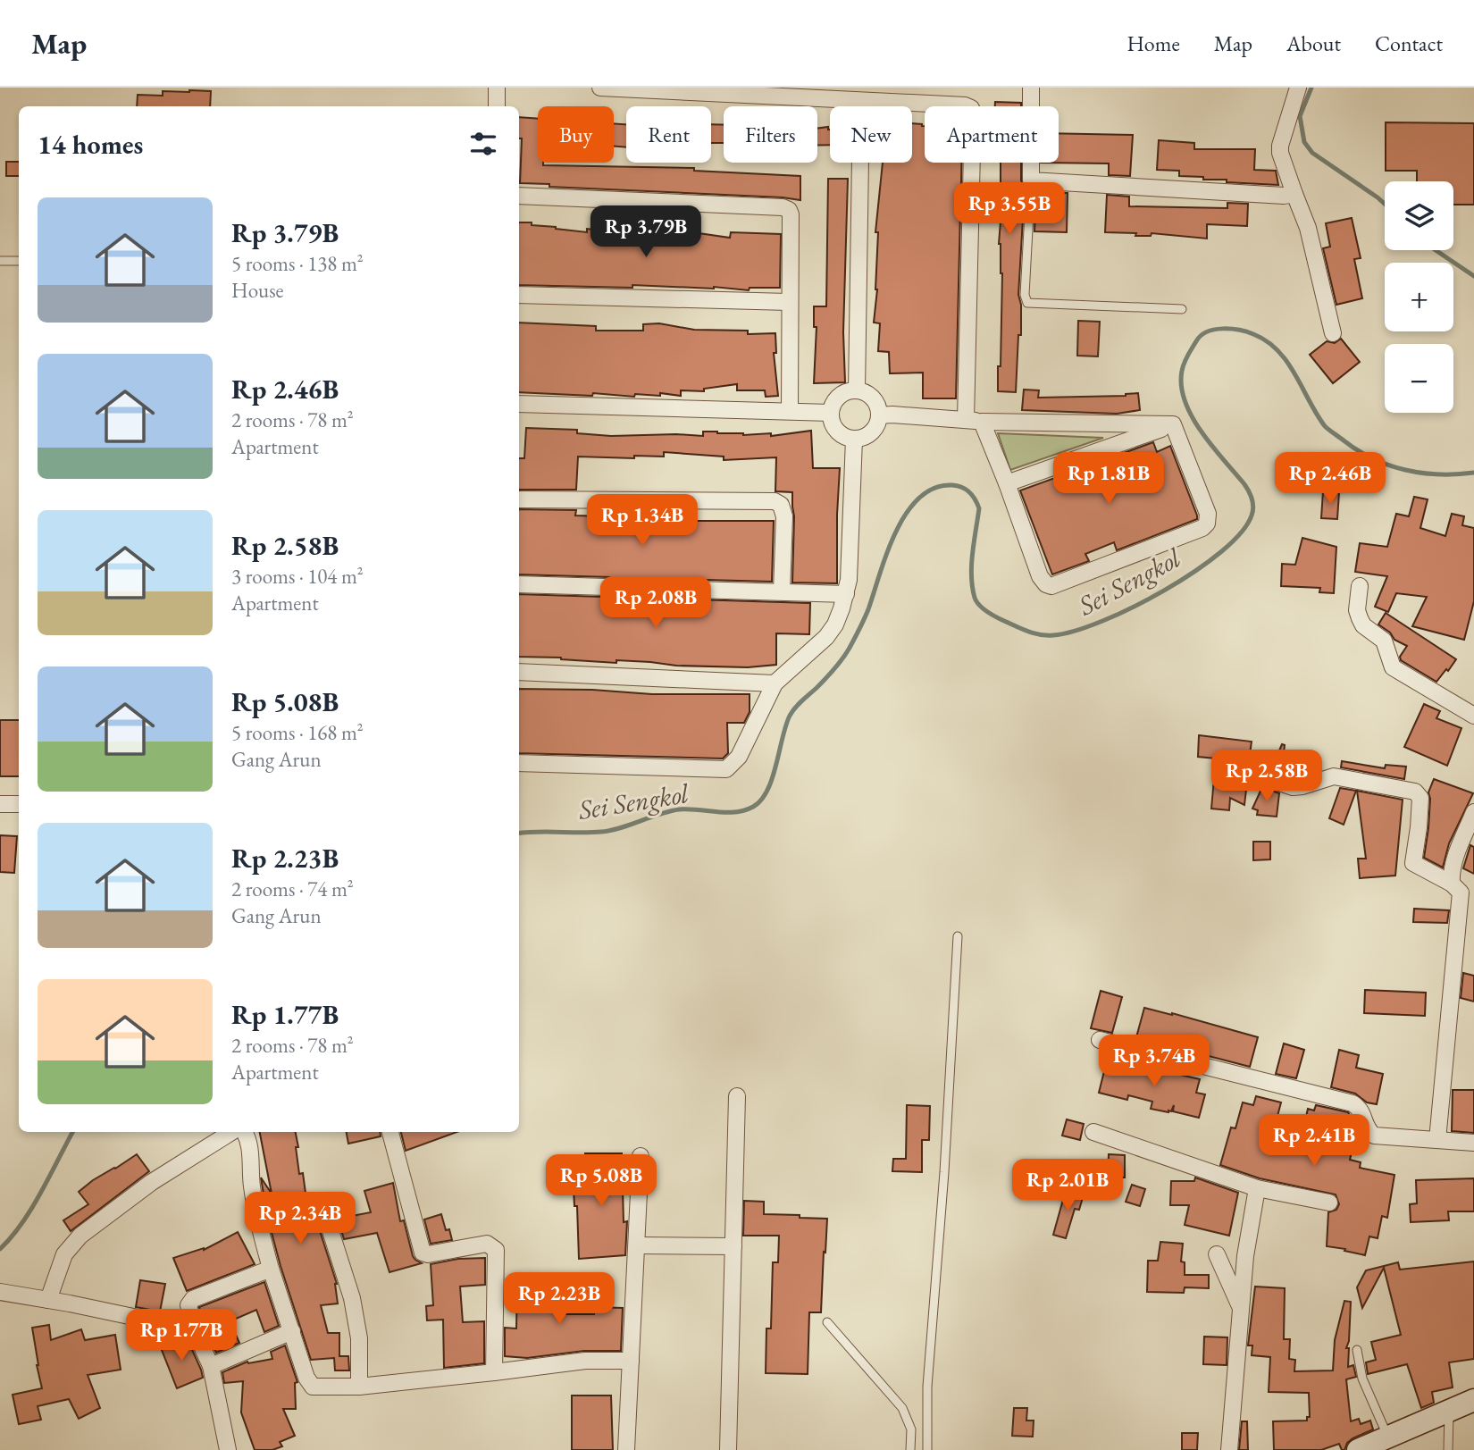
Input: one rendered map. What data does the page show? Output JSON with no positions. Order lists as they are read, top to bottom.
{
  "water": ["Sei Sengkol"],
  "page": {
    "header": "Map",
    "nav": [
      "Home",
      "Map",
      "About",
      "Contact"
    ],
    "chip": [
      "Buy",
      "Rent",
      "Filters",
      "New",
      "Apartment"
    ],
    "heading": "14 homes",
    "map_buttons": ["+", "−"],
    "list": [
      {
        "name": "Rp 3.79B",
        "note": "5 rooms · 138 m² · House"
      },
      {
        "name": "Rp 2.46B",
        "note": "2 rooms · 78 m² · Apartment"
      },
      {
        "name": "Rp 2.58B",
        "note": "3 rooms · 104 m² · Apartment"
      },
      {
        "name": "Rp 5.08B",
        "note": "5 rooms · 168 m² · Gang Arun"
      },
      {
        "name": "Rp 2.23B",
        "note": "2 rooms · 74 m² · Gang Arun"
      },
      {
        "name": "Rp 1.77B",
        "note": "2 rooms · 78 m² · Apartment"
      }
    ],
    "price": [
      "Rp 3.55B",
      "Rp 3.79B",
      "Rp 1.81B",
      "Rp 2.46B",
      "Rp 1.34B",
      "Rp 2.08B",
      "Rp 2.58B",
      "Rp 3.74B",
      "Rp 2.41B",
      "Rp 5.08B",
      "Rp 2.01B",
      "Rp 2.34B",
      "Rp 2.23B",
      "Rp 1.77B"
    ]
  }
}
